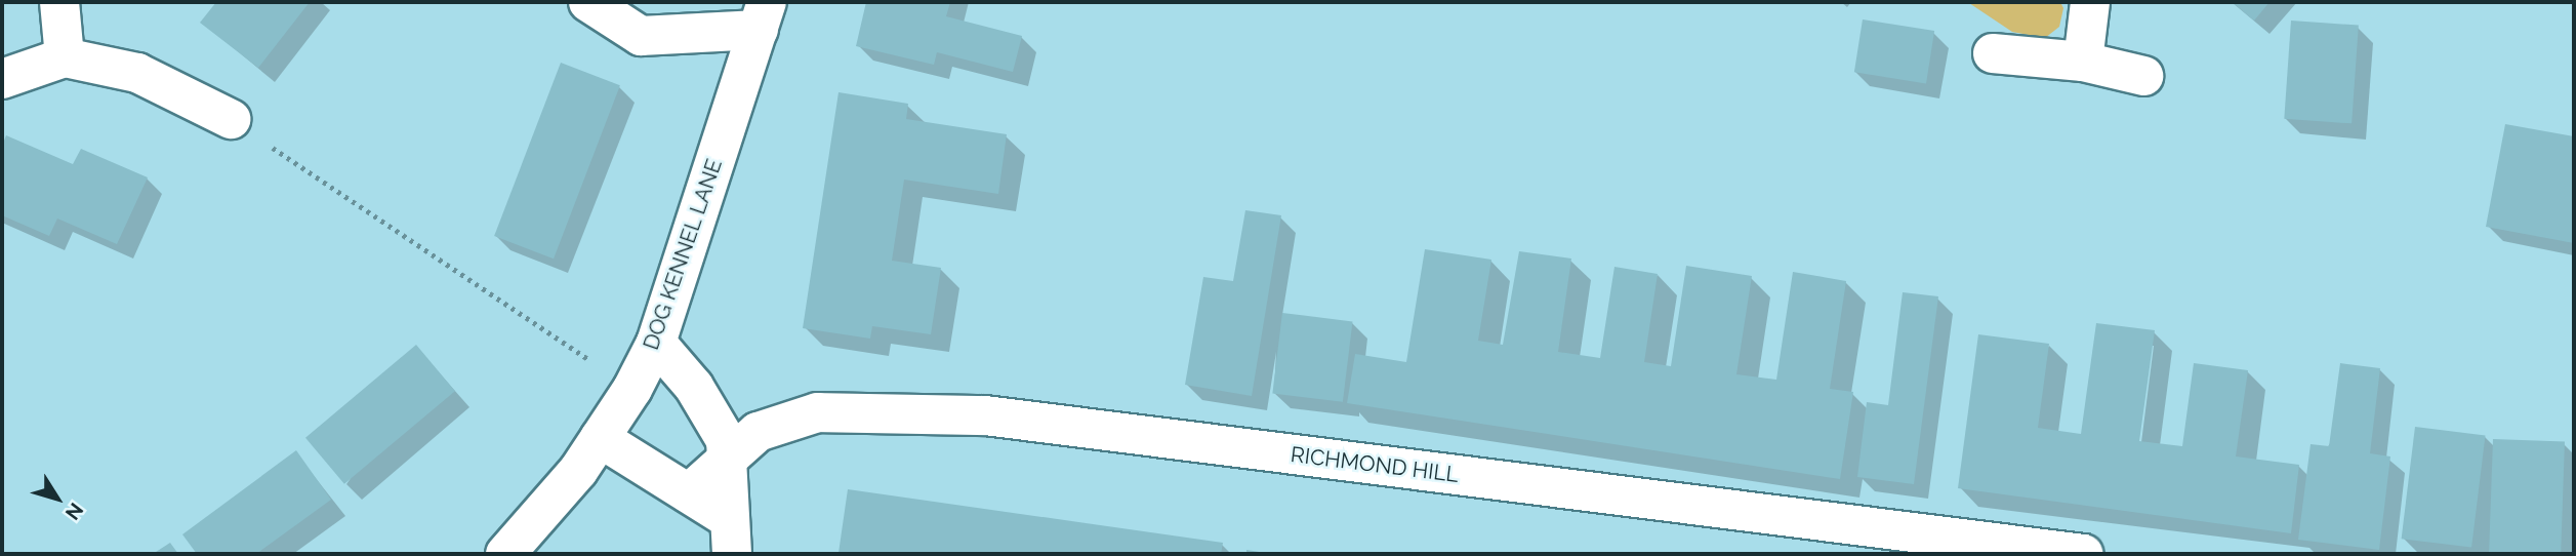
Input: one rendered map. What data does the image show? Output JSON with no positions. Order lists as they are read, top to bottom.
{
  "streets": {
    "street": ["DOG KENNEL LANE", "RICHMOND HILL"]
  },
  "north": "bottom right"
}
